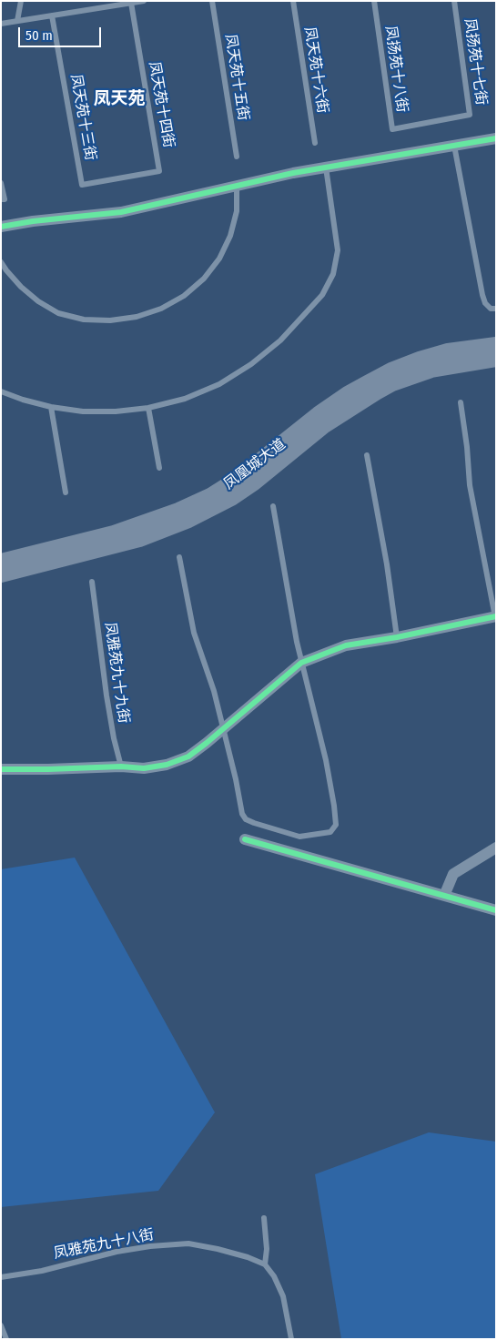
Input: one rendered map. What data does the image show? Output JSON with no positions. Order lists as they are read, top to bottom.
{
  "streets": {
    "main road": ["凤凰城大道"],
    "lane": [
      "凤扬苑十七街",
      "凤扬苑十八街",
      "凤天苑十六街",
      "凤天苑十五街",
      "凤天苑十四街",
      "凤天苑十三街",
      "凤雅苑九十九街",
      "凤雅苑九十八街"
    ]
  },
  "crossings": [
    ["凤扬苑十七街", "凤扬苑十八街"],
    ["凤天苑十四街", "凤天苑十三街"]
  ],
  "districts": ["凤天苑"],
  "scale_bar": "50 m"
}
